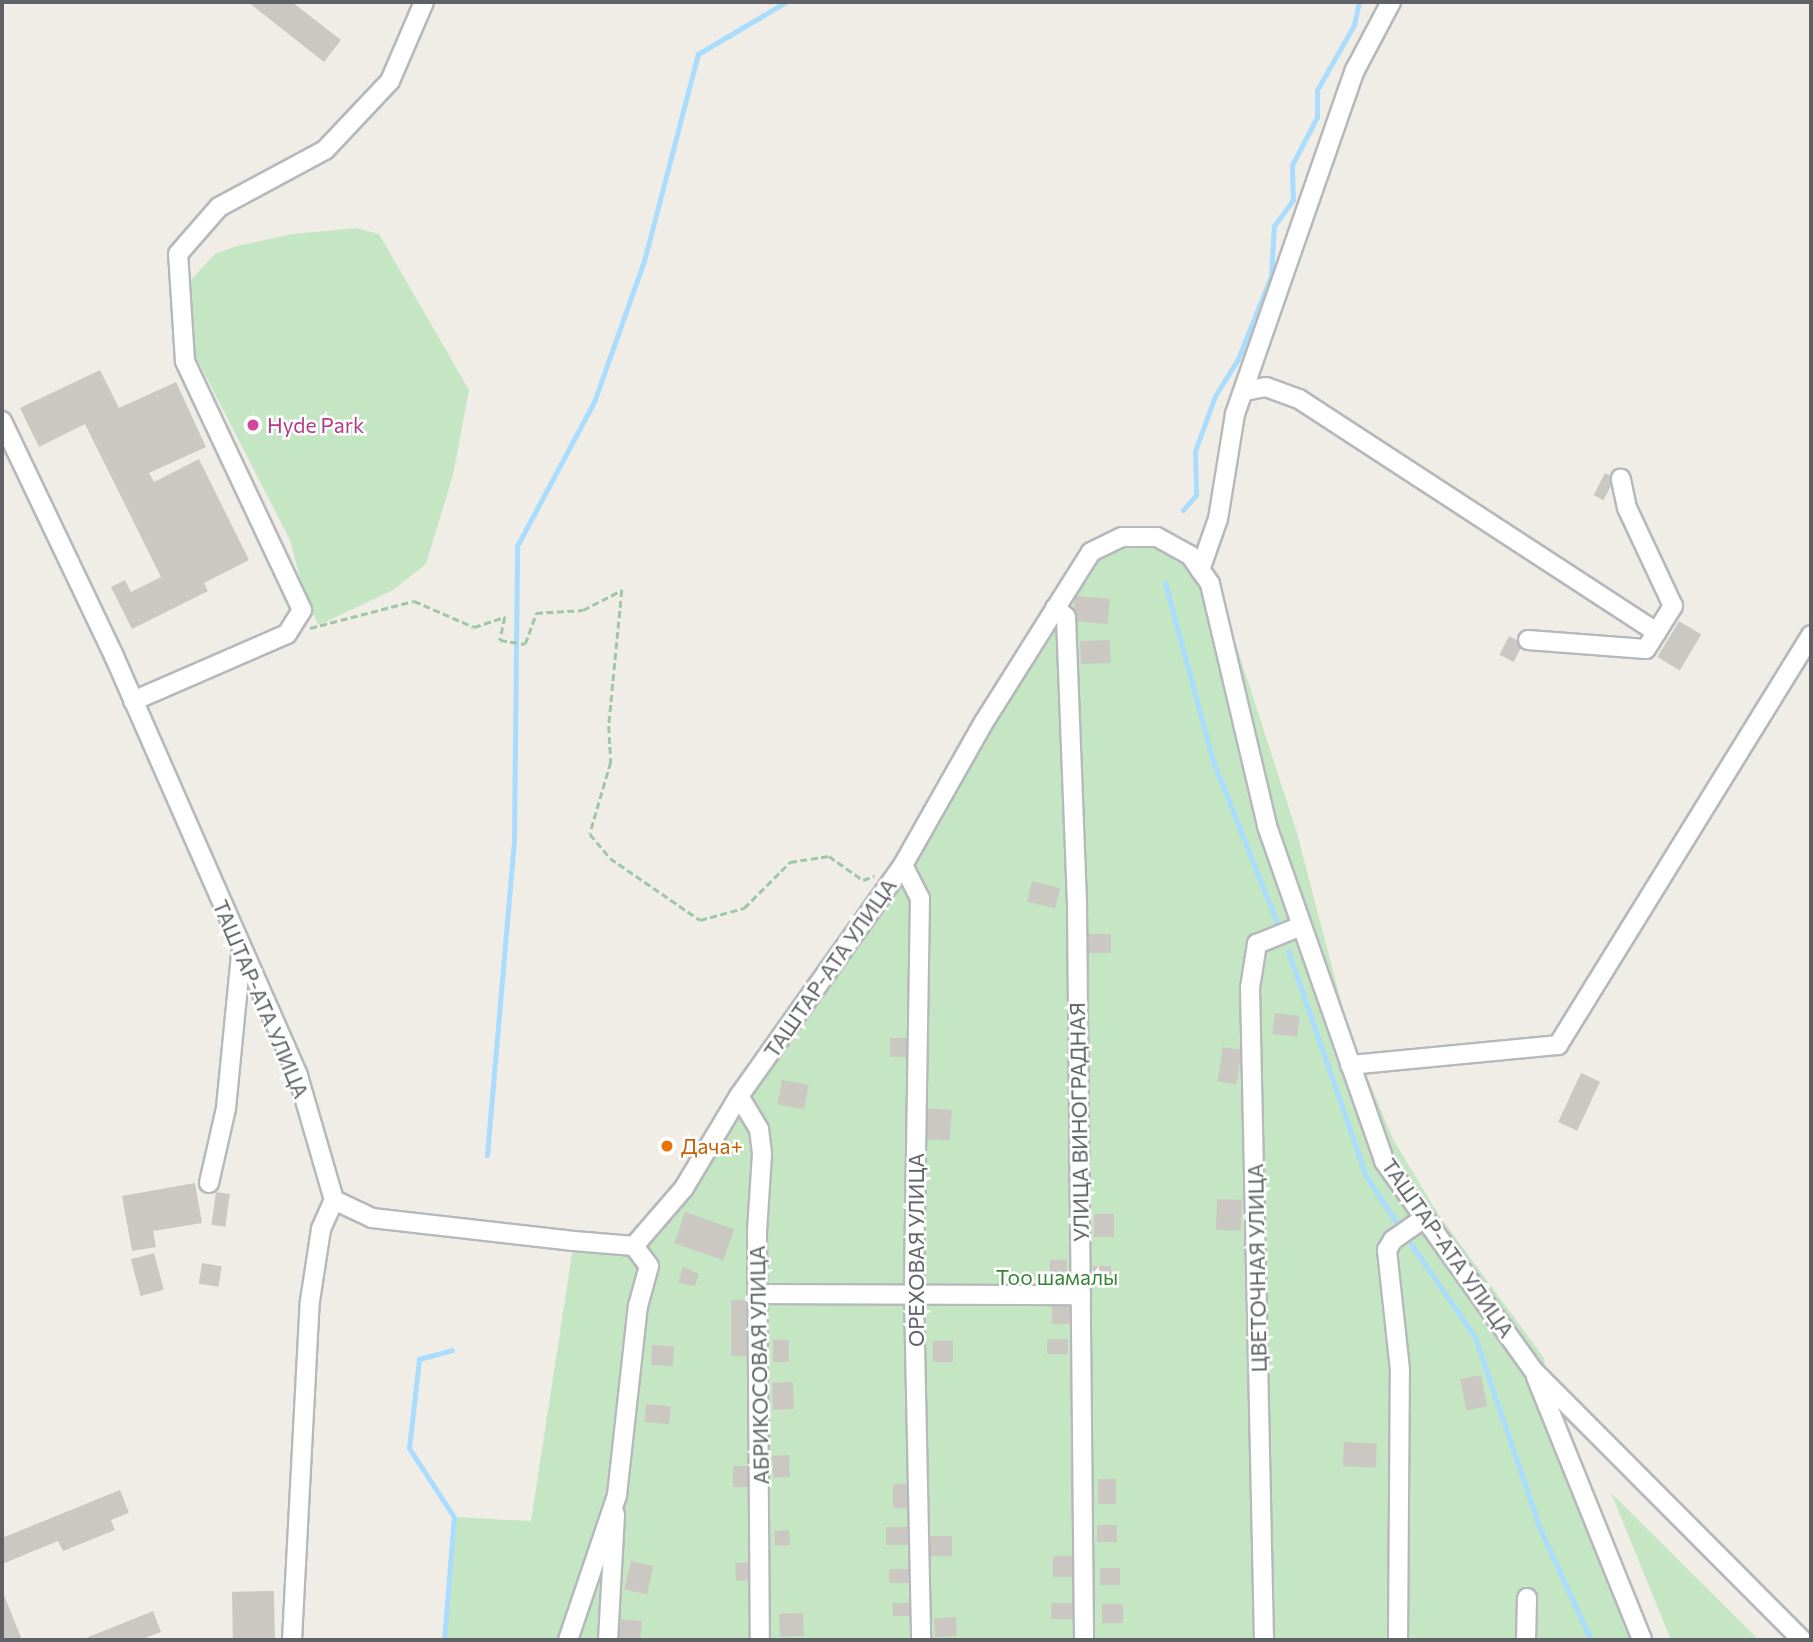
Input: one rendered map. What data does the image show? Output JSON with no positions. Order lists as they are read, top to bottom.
{
  "streets": {
    "street": [
      "ТАШТАР-АТА УЛИЦА",
      "УЛИЦА ВИНОГРАДНАЯ",
      "ОРЕХОВАЯ УЛИЦА",
      "ЦВЕТОЧНАЯ УЛИЦА",
      "АБРИКОСОВАЯ УЛИЦА"
    ]
  },
  "crossings": [
    ["ТАШТАР-АТА УЛИЦА", "УЛИЦА ВИНОГРАДНАЯ"],
    ["ТАШТАР-АТА УЛИЦА", "ОРЕХОВАЯ УЛИЦА"],
    ["ТАШТАР-АТА УЛИЦА", "ЦВЕТОЧНАЯ УЛИЦА"],
    ["ТАШТАР-АТА УЛИЦА", "АБРИКОСОВАЯ УЛИЦА"]
  ],
  "parks": ["Тоо шамалы"],
  "places": ["Hyde Park", "Дача+"]
}
